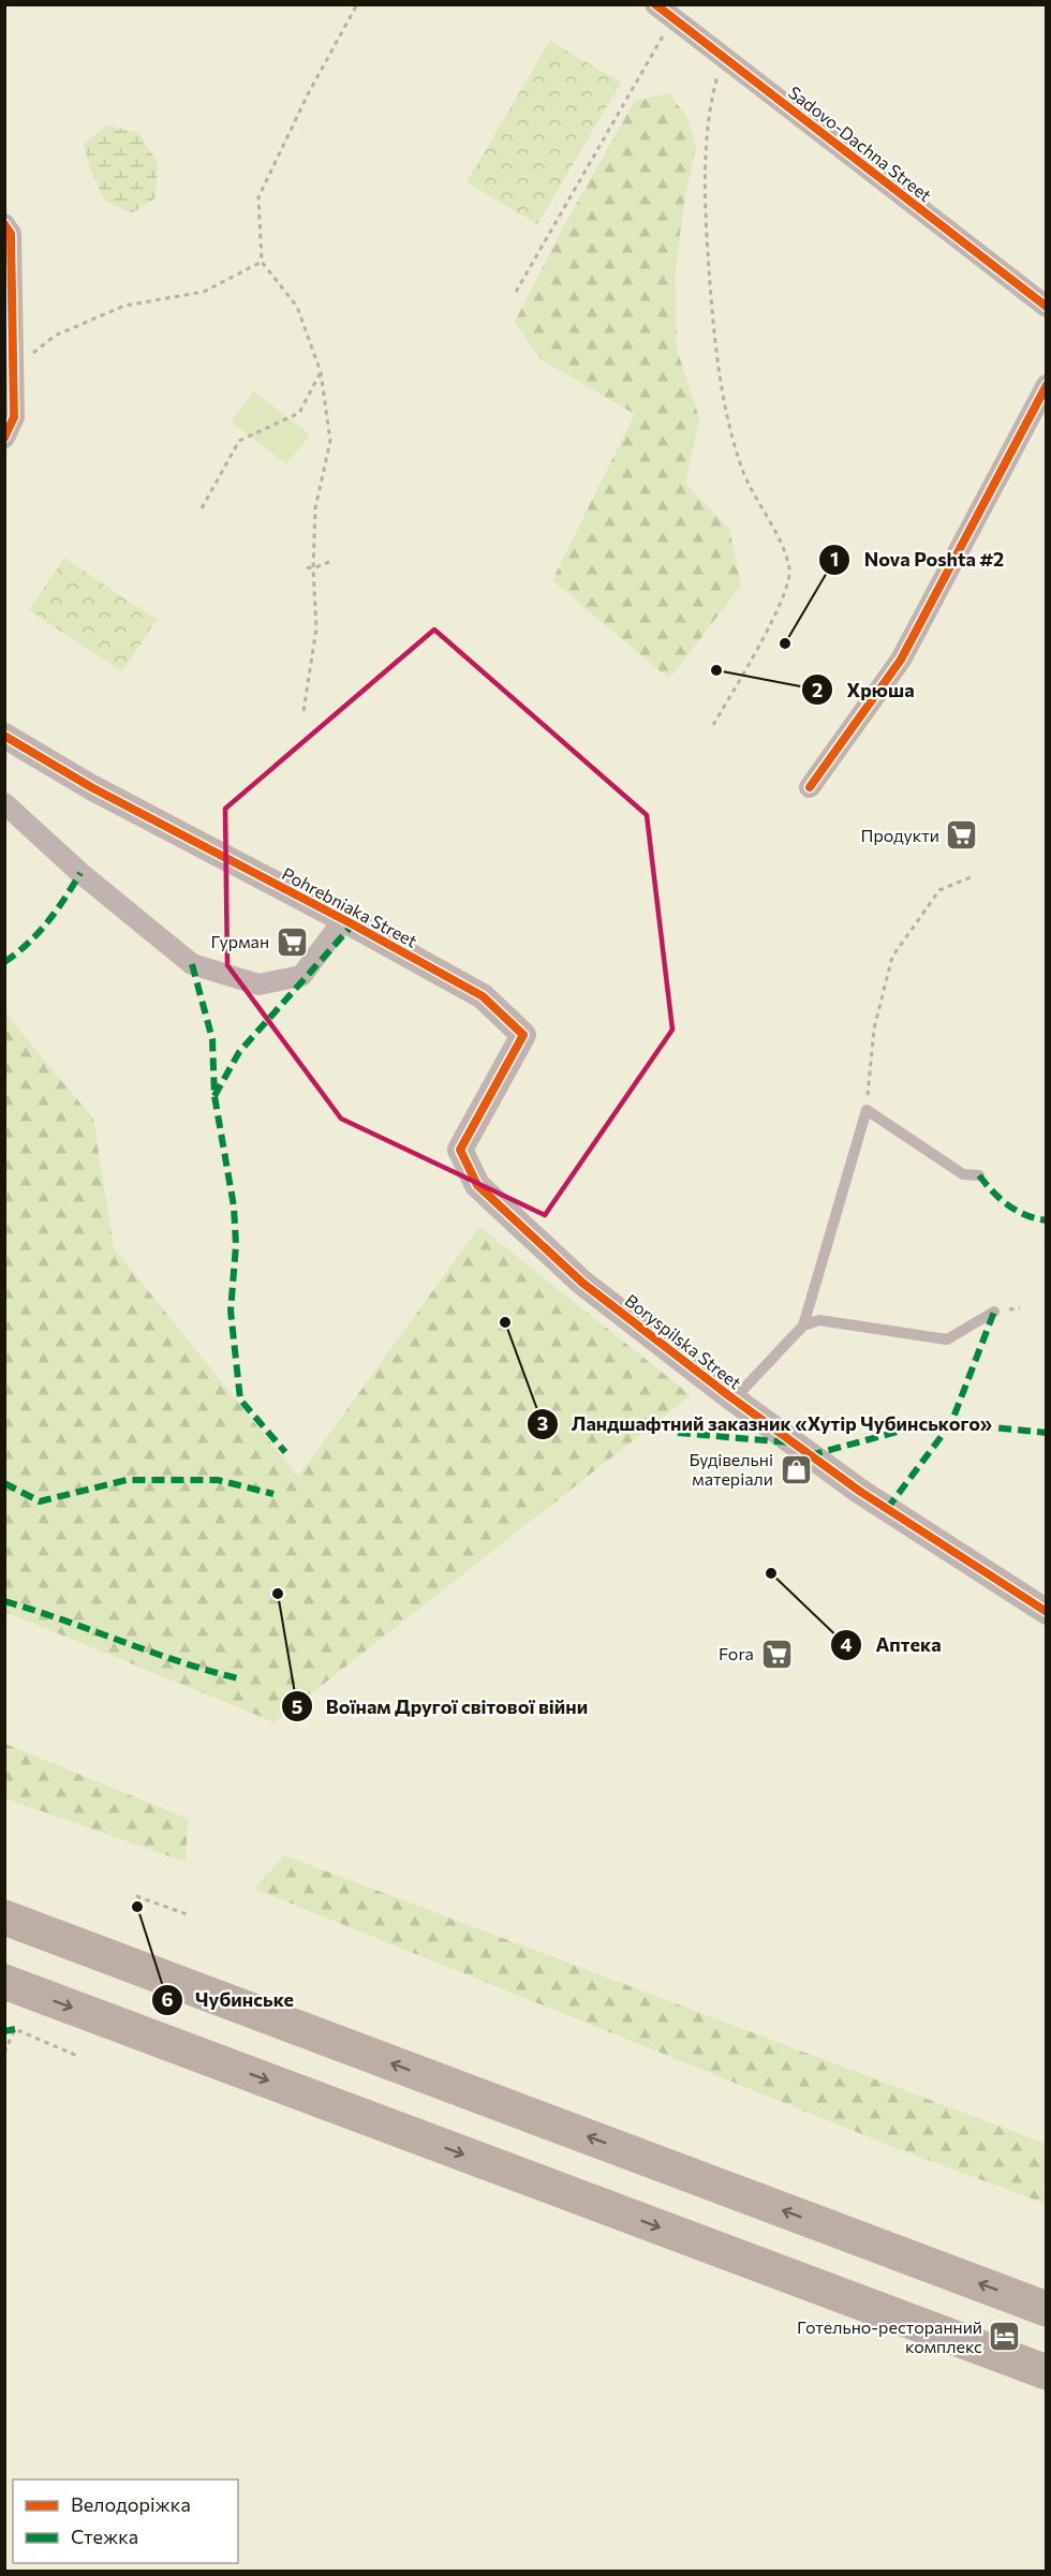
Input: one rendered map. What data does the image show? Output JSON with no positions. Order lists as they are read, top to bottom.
{
  "streets": {
    "street": ["Sadovo-Dachna Street", "Pohrebniaka Street", "Boryspilska Street"]
  },
  "crossings": [
    ["Pohrebniaka Street", "Boryspilska Street"]
  ],
  "places": {
    "other": [
      "Nova Poshta #2",
      "Хрюша",
      "Ландшафтний заказник «Хутір Чубинського»",
      "Аптека",
      "Воїнам Другої світової війни",
      "Чубинське"
    ],
    "supermarket": ["Продукти", "Гурман", "Fora"],
    "shop": ["Будівельні матеріали"],
    "hotel": ["Готельно-ресторанний комплекс"]
  },
  "legend": ["Велодоріжка", "Стежка"]
}
